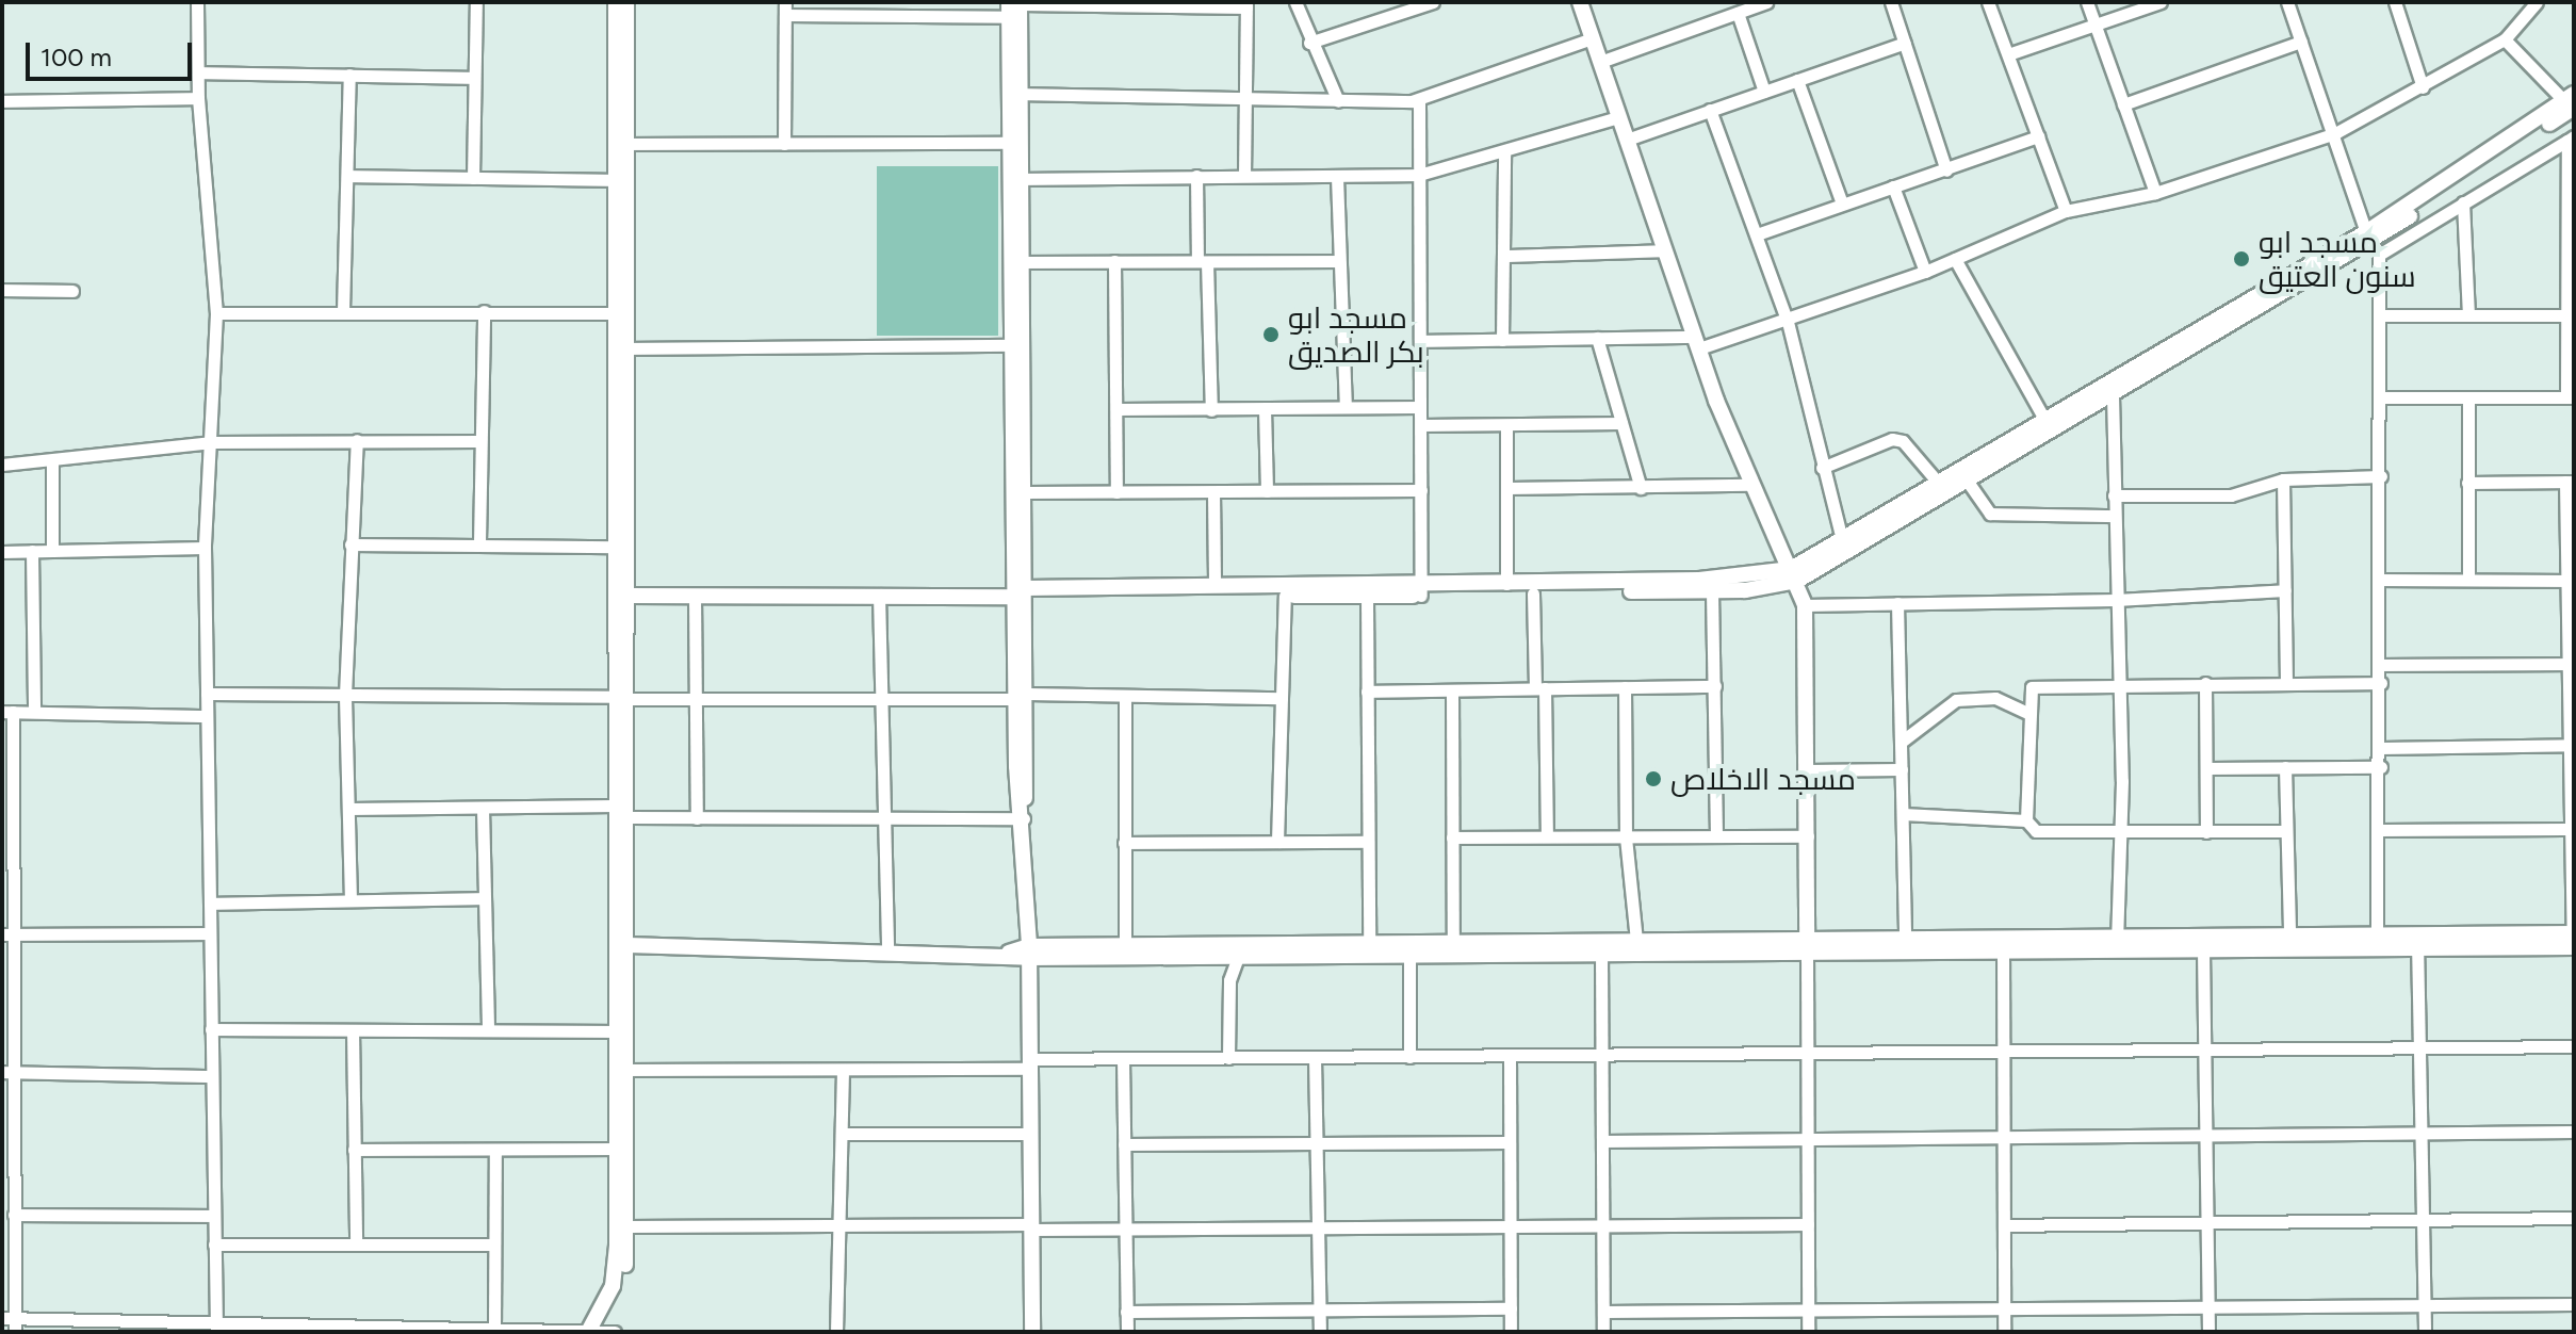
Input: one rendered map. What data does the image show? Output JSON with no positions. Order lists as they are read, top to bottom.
{
  "places": ["مسجد ابو سنون العتيق", "مسجد ابو بكر الصديق", "مسجد الاخلاص"],
  "scale_bar": "100 m"
}
